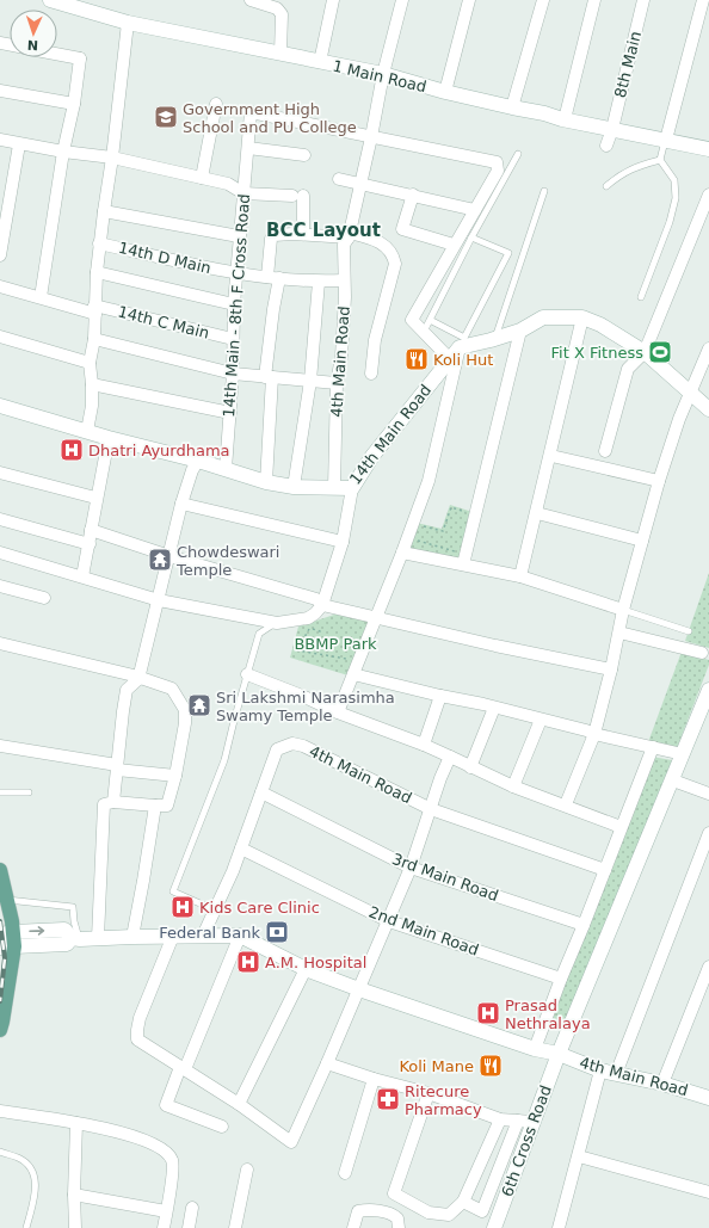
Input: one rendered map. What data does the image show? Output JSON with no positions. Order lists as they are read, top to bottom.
{
  "streets": {
    "street": [
      "8th Main",
      "1 Main Road",
      "14th D Main",
      "14th Main - 8th F Cross Road",
      "14th C Main",
      "4th Main Road",
      "14th Main Road",
      "3rd Main Road",
      "2nd Main Road",
      "6th Cross Road"
    ]
  },
  "crossings": [
    ["8th Main", "1 Main Road"],
    ["1 Main Road", "4th Main Road"],
    ["14th D Main", "14th Main - 8th F Cross Road"],
    ["14th D Main", "4th Main Road"],
    ["14th Main - 8th F Cross Road", "14th C Main"],
    ["14th Main - 8th F Cross Road", "4th Main Road"],
    ["14th Main - 8th F Cross Road", "14th Main Road"],
    ["4th Main Road", "14th Main Road"],
    ["4th Main Road", "3rd Main Road"],
    ["4th Main Road", "2nd Main Road"],
    ["4th Main Road", "6th Cross Road"]
  ],
  "districts": ["BCC Layout"],
  "parks": ["BBMP Park"],
  "places": {
    "school or university": ["Government High School and PU College"],
    "sports": ["Fit X Fitness"],
    "restaurant": ["Koli Hut", "Koli Mane"],
    "hospital": [
      "Dhatri Ayurdhama",
      "Kids Care Clinic",
      "A.M. Hospital",
      "Prasad Nethralaya"
    ],
    "temple": ["Chowdeswari Temple", "Sri Lakshmi Narasimha Swamy Temple"],
    "bank": ["Federal Bank"],
    "pharmacy": ["Ritecure Pharmacy"]
  },
  "north": "bottom"
}
